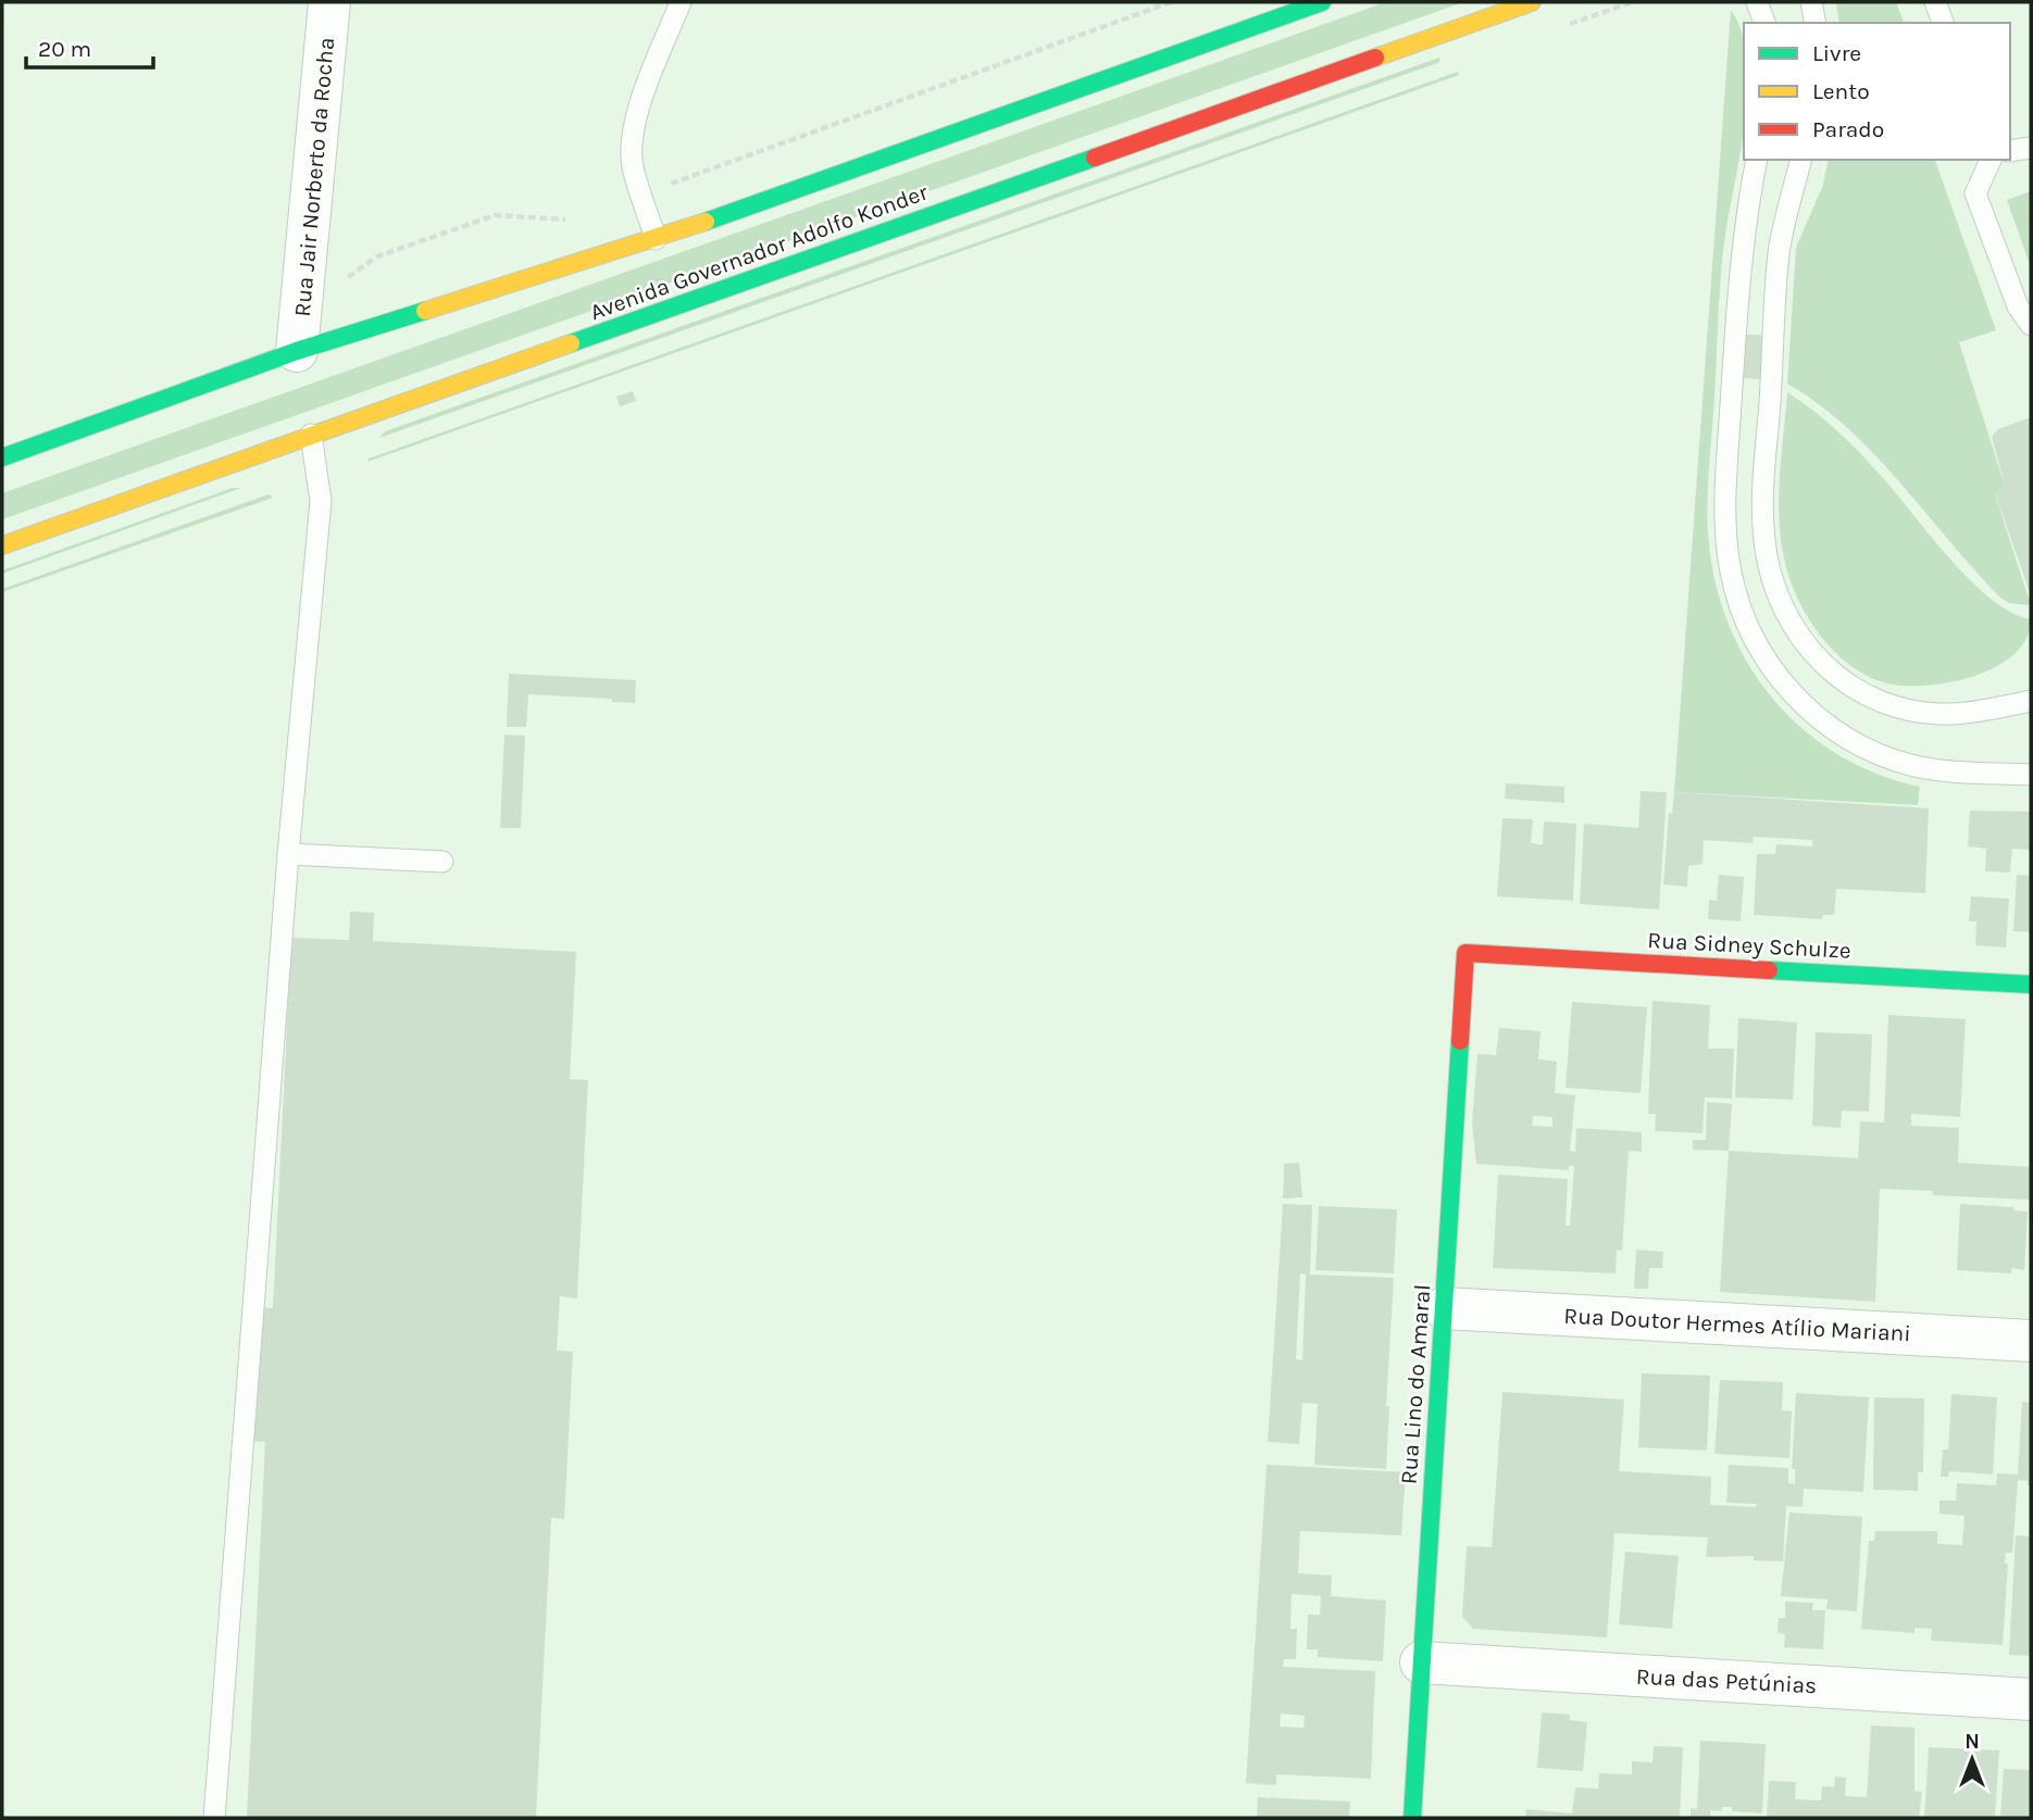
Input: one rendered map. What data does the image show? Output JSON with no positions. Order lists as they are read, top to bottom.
{
  "streets": {
    "main road": ["Avenida Governador Adolfo Konder", "Rua Sidney Schulze", "Rua Lino do Amaral"],
    "street": ["Rua Jair Norberto da Rocha", "Rua Doutor Hermes Atílio Mariani", "Rua das Petúnias"]
  },
  "crossings": [
    ["Rua Jair Norberto da Rocha", "Avenida Governador Adolfo Konder"],
    ["Rua Sidney Schulze", "Rua Lino do Amaral"],
    ["Rua Doutor Hermes Atílio Mariani", "Rua Lino do Amaral"],
    ["Rua Lino do Amaral", "Rua das Petúnias"]
  ],
  "legend": ["Livre", "Lento", "Parado"],
  "scale_bar": "20 m",
  "north": "top"
}
